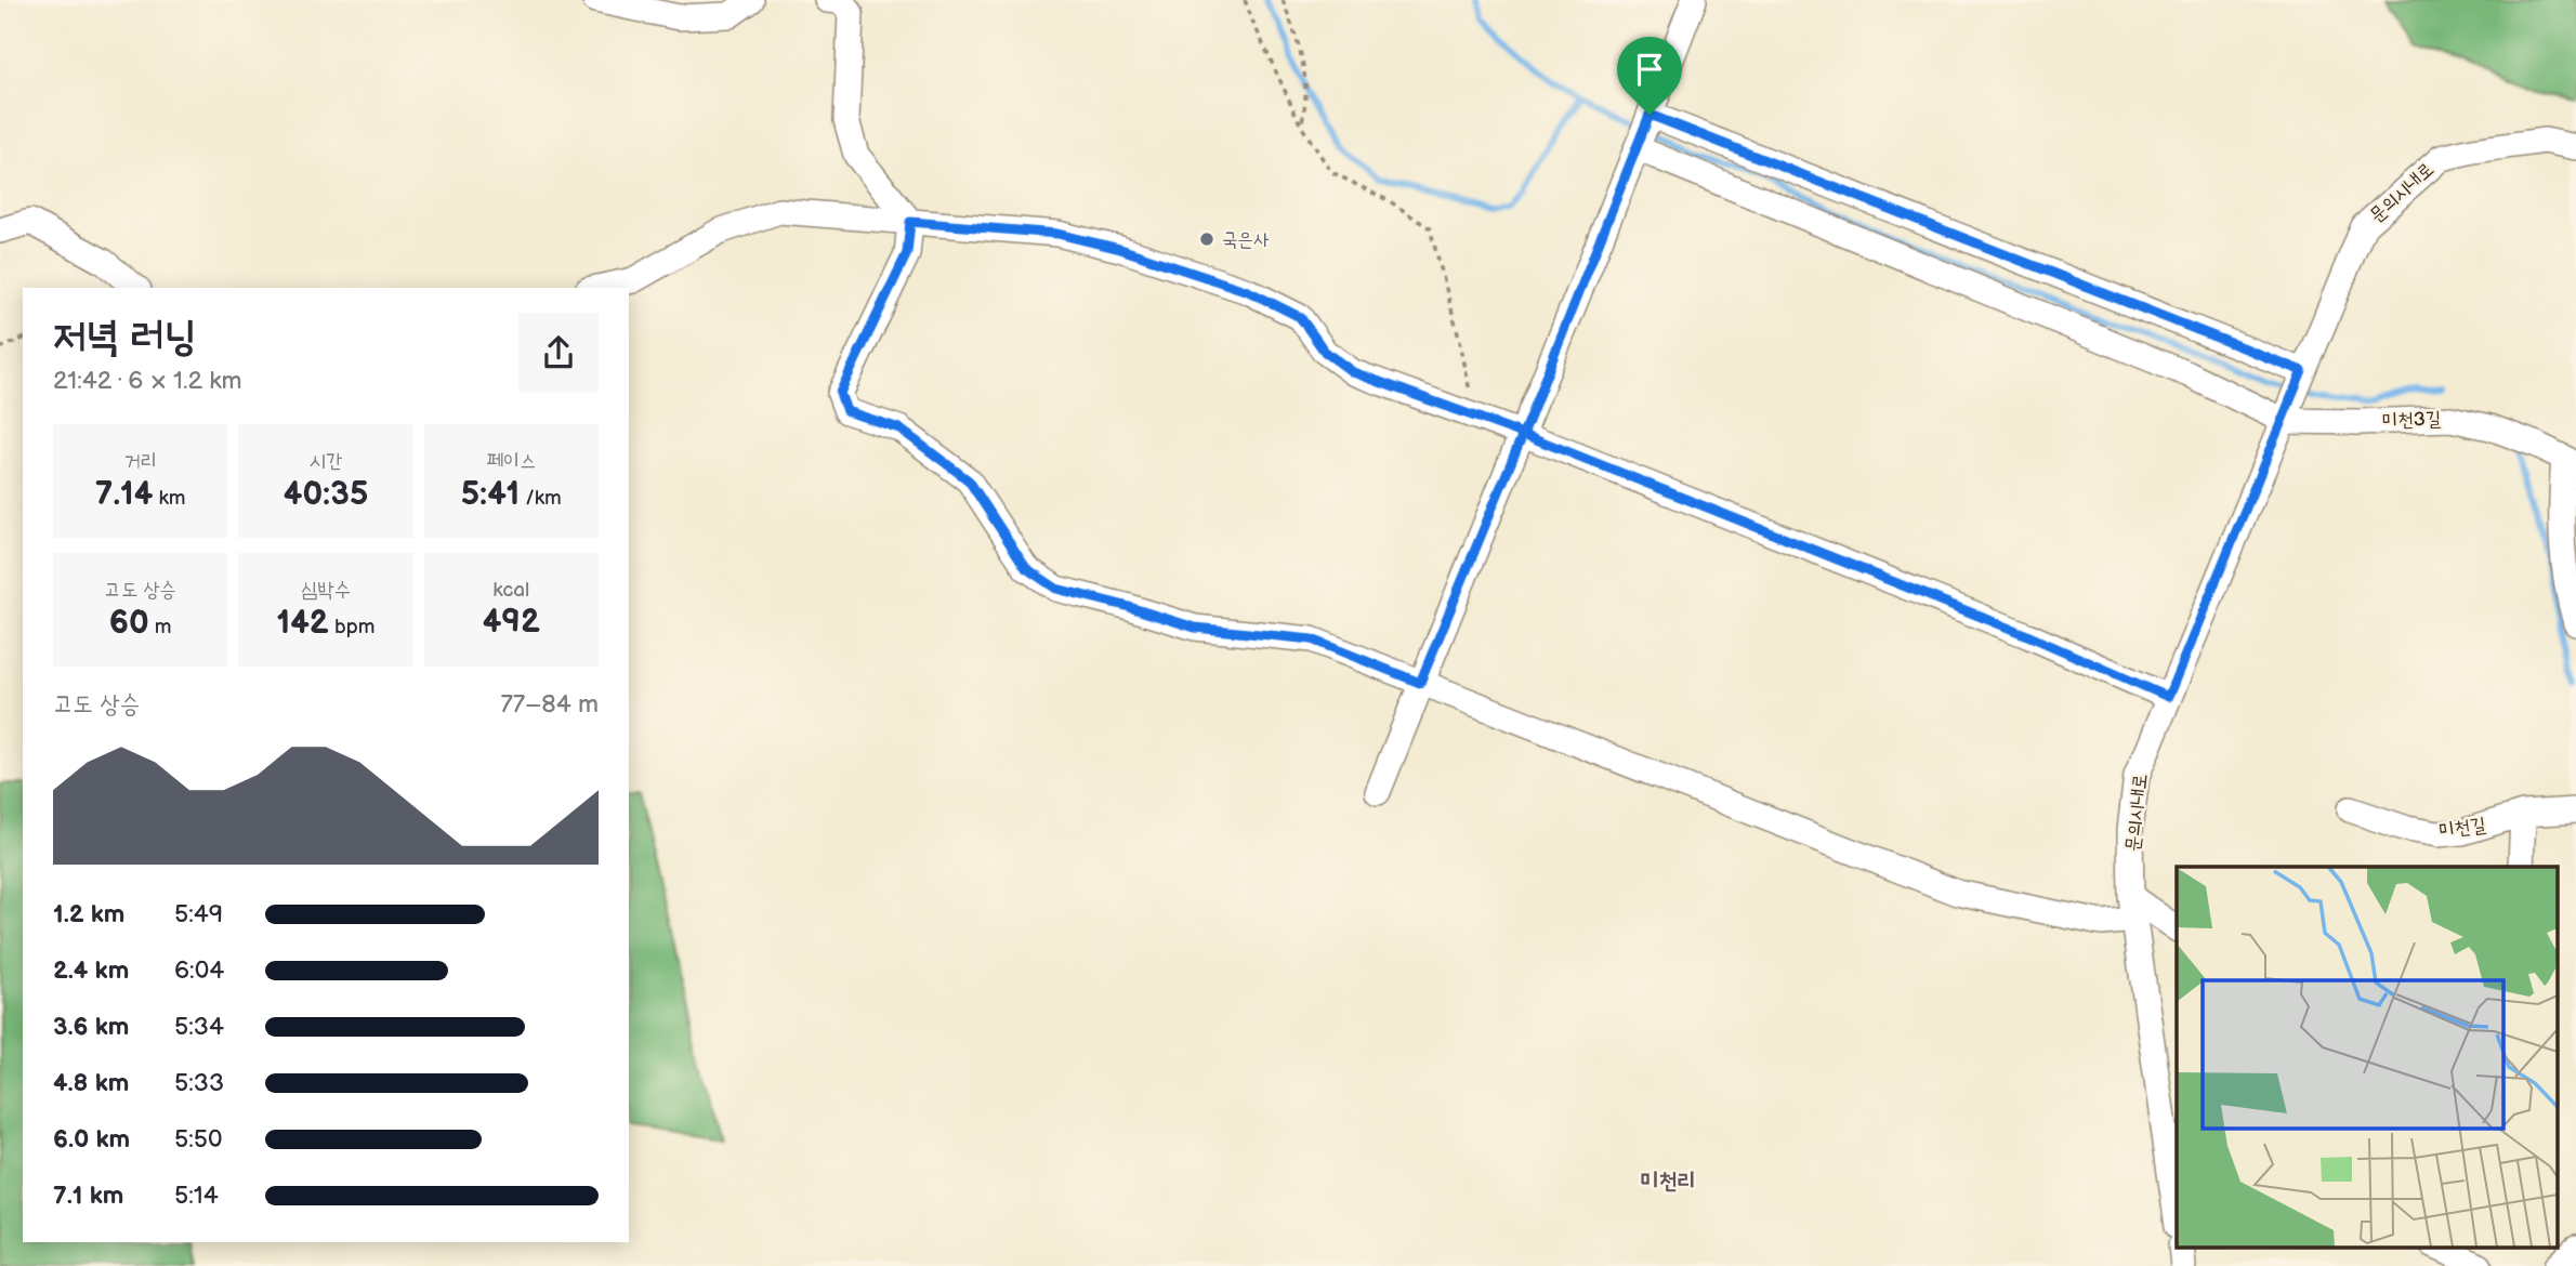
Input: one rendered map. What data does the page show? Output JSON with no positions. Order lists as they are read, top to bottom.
{
  "streets": {
    "street": ["문의시내로", "미천3길", "미천길"]
  },
  "crossings": [
    ["문의시내로", "미천3길"]
  ],
  "districts": ["미천리"],
  "places": ["국은사"],
  "page": {
    "heading": ["저녁 러닝", "21:42 · 6 × 1.2 km"],
    "stats": [
      ["거리", "7.14 km"],
      ["시간", "40:35"],
      ["페이스", "5:41 /km"],
      ["고도 상승", "60 m"],
      ["심박수", "142 bpm"],
      ["kcal", "492"]
    ],
    "chart": ["고도 상승", "77–84 m"],
    "list": [
      {
        "name": "1.2 km",
        "note": "5:49"
      },
      {
        "name": "2.4 km",
        "note": "6:04"
      },
      {
        "name": "3.6 km",
        "note": "5:34"
      },
      {
        "name": "4.8 km",
        "note": "5:33"
      },
      {
        "name": "6.0 km",
        "note": "5:50"
      },
      {
        "name": "7.1 km",
        "note": "5:14"
      }
    ]
  }
}
